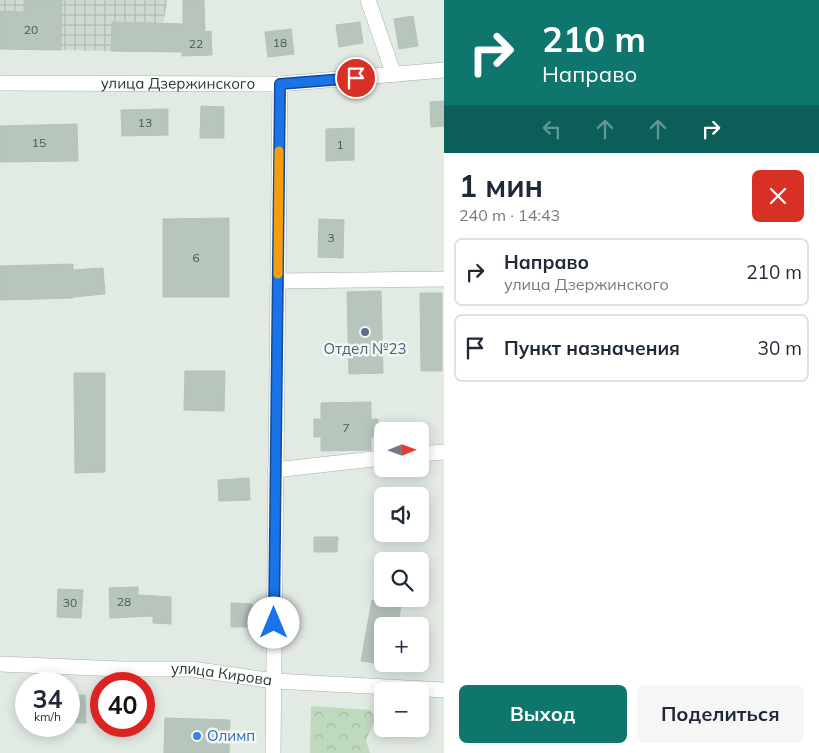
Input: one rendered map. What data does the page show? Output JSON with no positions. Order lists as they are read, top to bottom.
{
  "streets": {
    "street": ["улица Дзержинского", "улица Кирова"]
  },
  "places": ["Отдел №23", "Олимп"],
  "house_numbers": [
    "20",
    "18",
    "22",
    "13",
    "15",
    "1",
    "3",
    "6",
    "7",
    "28",
    "30"
  ],
  "north": "right",
  "page": {
    "turn": ["210 m", "Направо"],
    "heading": ["1 мин", "240 m · 14:43"],
    "list": [
      {
        "name": "Направо",
        "note": "улица Дзержинского",
        "value": "210 m"
      },
      {
        "name": "Пункт назначения",
        "value": "30 m"
      }
    ],
    "map_buttons": ["+", "−"],
    "speed": "34 km/h",
    "limit": "40",
    "buttons": ["Выход", "Поделиться"]
  }
}
